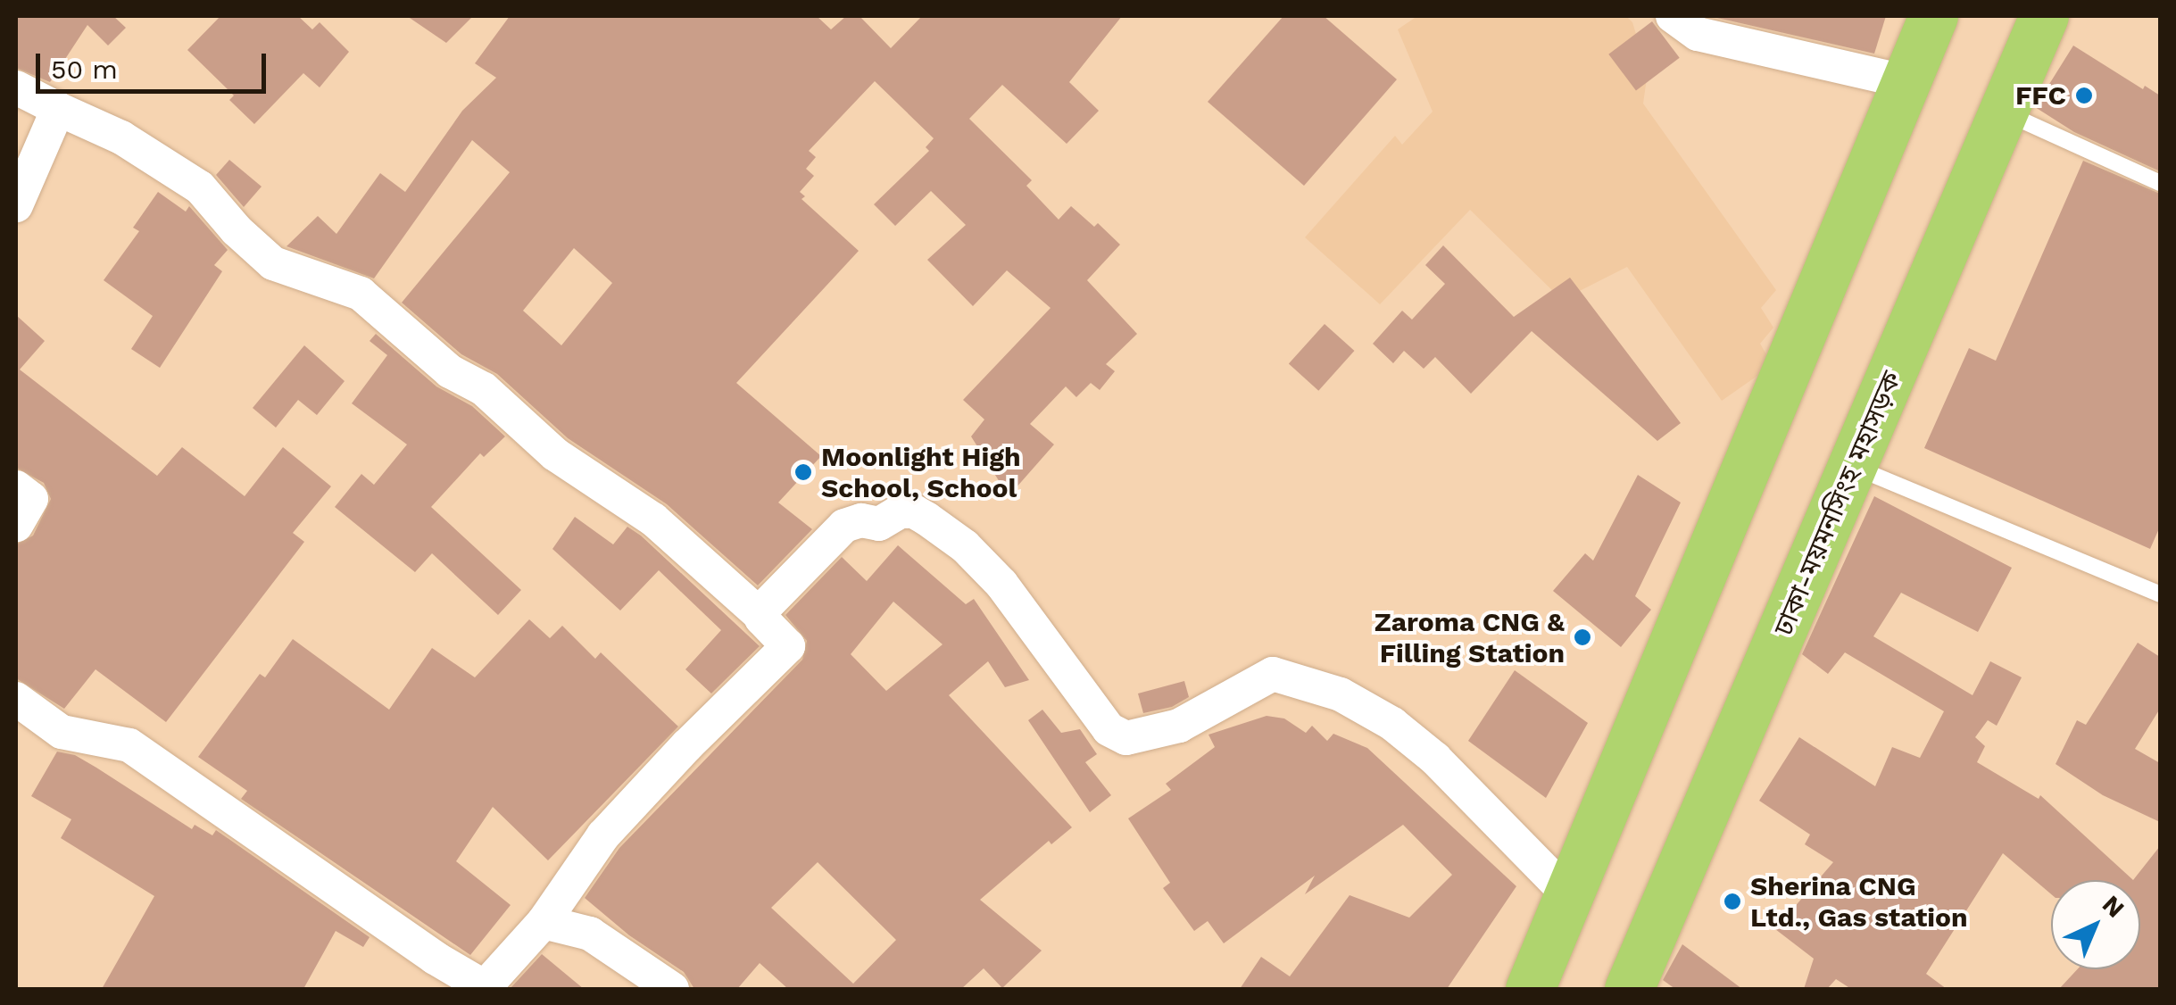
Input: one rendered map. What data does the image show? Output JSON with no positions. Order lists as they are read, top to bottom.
{
  "streets": {
    "highway": ["ঢাকা-ময়মনসিংহ মহাসড়ক"]
  },
  "places": [
    "FFC",
    "Moonlight High School, School",
    "Zaroma CNG & Filling Station",
    "Sherina CNG Ltd., Gas station"
  ],
  "scale_bar": "50 m",
  "north": "top right"
}
